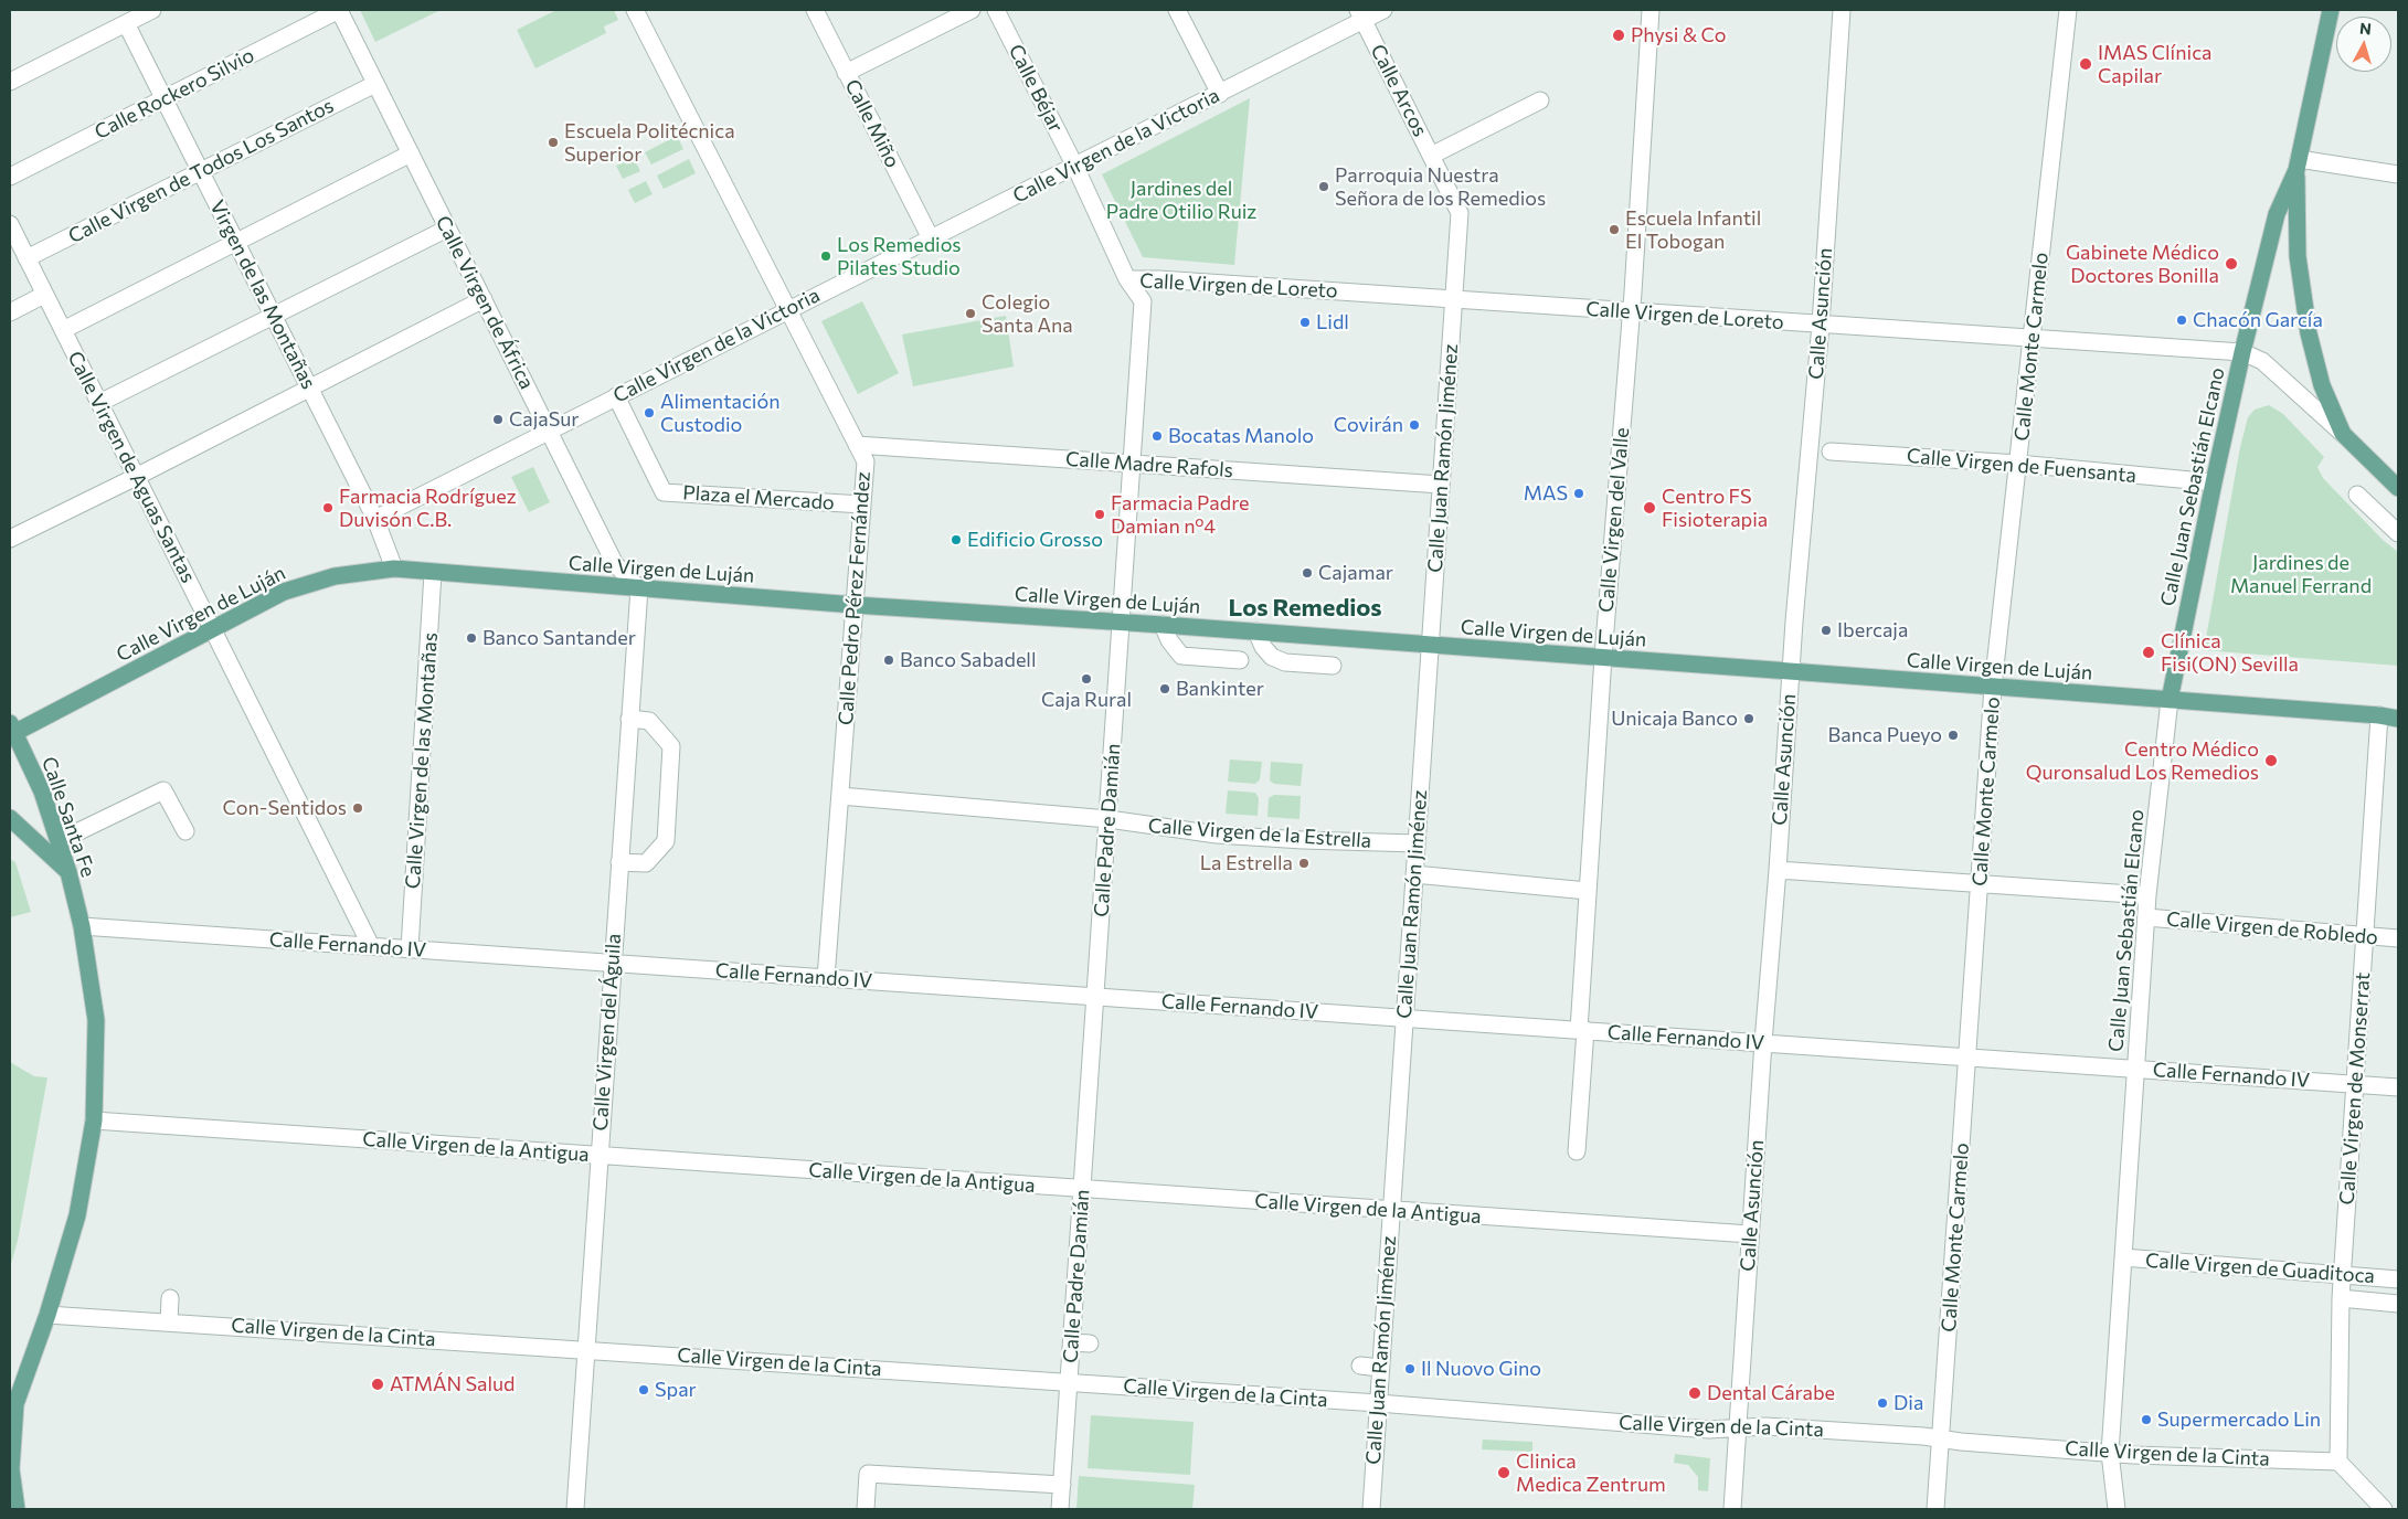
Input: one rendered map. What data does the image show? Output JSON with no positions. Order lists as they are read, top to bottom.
{
  "streets": {
    "main road": ["Calle Juan Sebastián Elcano", "Calle Virgen de Luján", "Calle Santa Fe"],
    "street": [
      "Calle Béjar",
      "Calle Arcos",
      "Calle Rockero Silvio",
      "Calle Miño",
      "Calle Virgen de la Victoria",
      "Calle Virgen de Todos Los Santos",
      "Calle Virgen de Loreto",
      "Virgen de las Montañas",
      "Calle Virgen de África",
      "Calle Asunción",
      "Calle Monte Carmelo",
      "Calle Juan Ramón Jiménez",
      "Calle Madre Rafols",
      "Calle Virgen de Fuensanta",
      "Calle Virgen de Aguas Santas",
      "Plaza el Mercado",
      "Calle Virgen del Valle",
      "Calle Pedro Pérez Fernández",
      "Calle Virgen de las Montañas",
      "Calle Padre Damián",
      "Calle Virgen de la Estrella",
      "Calle Virgen de Robledo",
      "Calle Fernando IV",
      "Calle Virgen del Águila",
      "Calle Virgen de Monserrat",
      "Calle Virgen de la Antigua",
      "Calle Virgen de Guaditoca",
      "Calle Virgen de la Cinta"
    ]
  },
  "crossings": [
    ["Calle Béjar", "Calle Virgen de la Victoria"],
    ["Calle Béjar", "Calle Padre Damián"],
    ["Calle Arcos", "Calle Virgen de la Victoria"],
    ["Calle Arcos", "Calle Virgen de Loreto"],
    ["Calle Arcos", "Calle Juan Ramón Jiménez"],
    ["Calle Rockero Silvio", "Virgen de las Montañas"],
    ["Calle Rockero Silvio", "Calle Virgen de África"],
    ["Calle Miño", "Calle Virgen de la Victoria"],
    ["Calle Virgen de la Victoria", "Virgen de las Montañas"],
    ["Calle Virgen de la Victoria", "Calle Virgen de África"],
    ["Calle Virgen de la Victoria", "Plaza el Mercado"],
    ["Calle Virgen de la Victoria", "Calle Pedro Pérez Fernández"],
    ["Calle Virgen de la Victoria", "Calle Padre Damián"],
    ["Calle Virgen de Todos Los Santos", "Virgen de las Montañas"],
    ["Calle Virgen de Todos Los Santos", "Calle Virgen de África"],
    ["Calle Virgen de Todos Los Santos", "Calle Virgen de Aguas Santas"],
    ["Calle Virgen de Loreto", "Calle Asunción"],
    ["Calle Virgen de Loreto", "Calle Monte Carmelo"],
    ["Calle Virgen de Loreto", "Calle Juan Ramón Jiménez"],
    ["Calle Virgen de Loreto", "Calle Juan Sebastián Elcano"],
    ["Calle Virgen de Loreto", "Calle Virgen del Valle"],
    ["Calle Virgen de Loreto", "Calle Padre Damián"],
    ["Virgen de las Montañas", "Calle Virgen de Luján"],
    ["Calle Virgen de África", "Calle Virgen de Luján"],
    ["Calle Virgen de África", "Calle Virgen del Águila"],
    ["Calle Asunción", "Calle Virgen de Luján"],
    ["Calle Asunción", "Calle Fernando IV"],
    ["Calle Asunción", "Calle Virgen de la Antigua"],
    ["Calle Asunción", "Calle Virgen de la Cinta"],
    ["Calle Monte Carmelo", "Calle Virgen de Fuensanta"],
    ["Calle Monte Carmelo", "Calle Virgen de Luján"],
    ["Calle Monte Carmelo", "Calle Fernando IV"],
    ["Calle Monte Carmelo", "Calle Virgen de la Cinta"],
    ["Calle Juan Ramón Jiménez", "Calle Madre Rafols"],
    ["Calle Juan Ramón Jiménez", "Calle Virgen de Luján"],
    ["Calle Juan Ramón Jiménez", "Calle Virgen de la Estrella"],
    ["Calle Juan Ramón Jiménez", "Calle Fernando IV"],
    ["Calle Juan Ramón Jiménez", "Calle Virgen de la Antigua"],
    ["Calle Juan Ramón Jiménez", "Calle Virgen de la Cinta"],
    ["Calle Madre Rafols", "Calle Pedro Pérez Fernández"],
    ["Calle Madre Rafols", "Calle Padre Damián"],
    ["Calle Virgen de Fuensanta", "Calle Juan Sebastián Elcano"],
    ["Calle Virgen de Aguas Santas", "Calle Virgen de Luján"],
    ["Calle Virgen de Aguas Santas", "Calle Fernando IV"],
    ["Calle Juan Sebastián Elcano", "Calle Virgen de Luján"],
    ["Calle Juan Sebastián Elcano", "Calle Virgen de Robledo"],
    ["Calle Juan Sebastián Elcano", "Calle Fernando IV"],
    ["Calle Juan Sebastián Elcano", "Calle Virgen de Guaditoca"],
    ["Calle Juan Sebastián Elcano", "Calle Virgen de la Cinta"],
    ["Plaza el Mercado", "Calle Pedro Pérez Fernández"],
    ["Calle Virgen del Valle", "Calle Virgen de Luján"],
    ["Calle Virgen del Valle", "Calle Fernando IV"],
    ["Calle Virgen de Luján", "Calle Pedro Pérez Fernández"],
    ["Calle Virgen de Luján", "Calle Virgen de las Montañas"],
    ["Calle Virgen de Luján", "Calle Santa Fe"],
    ["Calle Virgen de Luján", "Calle Padre Damián"],
    ["Calle Virgen de Luján", "Calle Virgen del Águila"],
    ["Calle Virgen de Luján", "Calle Virgen de Monserrat"],
    ["Calle Pedro Pérez Fernández", "Calle Virgen de la Estrella"],
    ["Calle Pedro Pérez Fernández", "Calle Fernando IV"],
    ["Calle Virgen de las Montañas", "Calle Fernando IV"],
    ["Calle Santa Fe", "Calle Fernando IV"],
    ["Calle Santa Fe", "Calle Virgen de la Antigua"],
    ["Calle Santa Fe", "Calle Virgen de la Cinta"],
    ["Calle Padre Damián", "Calle Virgen de la Estrella"],
    ["Calle Padre Damián", "Calle Fernando IV"],
    ["Calle Padre Damián", "Calle Virgen de la Antigua"],
    ["Calle Padre Damián", "Calle Virgen de la Cinta"],
    ["Calle Virgen de Robledo", "Calle Virgen de Monserrat"],
    ["Calle Fernando IV", "Calle Virgen del Águila"],
    ["Calle Fernando IV", "Calle Virgen de Monserrat"],
    ["Calle Virgen del Águila", "Calle Virgen de la Antigua"],
    ["Calle Virgen del Águila", "Calle Virgen de la Cinta"],
    ["Calle Virgen de Monserrat", "Calle Virgen de Guaditoca"],
    ["Calle Virgen de Monserrat", "Calle Virgen de la Cinta"]
  ],
  "districts": ["Los Remedios"],
  "parks": ["Jardines del Padre Otilio Ruiz", "Jardines de Manuel Ferrand"],
  "places": [
    "Physi & Co",
    "IMAS Clínica Capilar",
    "Escuela Politécnica Superior",
    "Parroquia Nuestra Señora de los Remedios",
    "Escuela Infantil El Tobogan",
    "Los Remedios Pilates Studio",
    "Gabinete Médico Doctores Bonilla",
    "Colegio Santa Ana",
    "Chacón García",
    "Lidl",
    "Alimentación Custodio",
    "CajaSur",
    "Covirán",
    "Bocatas Manolo",
    "MAS",
    "Farmacia Rodríguez Duvisón C.B.",
    "Centro FS Fisioterapia",
    "Farmacia Padre Damian nº4",
    "Edificio Grosso",
    "Cajamar",
    "Ibercaja",
    "Banco Santander",
    "Clínica Fisi(ON) Sevilla",
    "Banco Sabadell",
    "Caja Rural",
    "Bankinter",
    "Unicaja Banco",
    "Banca Pueyo",
    "Centro Médico Quronsalud Los Remedios",
    "Con-Sentidos",
    "La Estrella",
    "Il Nuovo Gino",
    "ATMÁN Salud",
    "Spar",
    "Dental Cárabe",
    "Dia",
    "Supermercado Lin",
    "Clinica Medica Zentrum"
  ],
  "north": "top"
}
